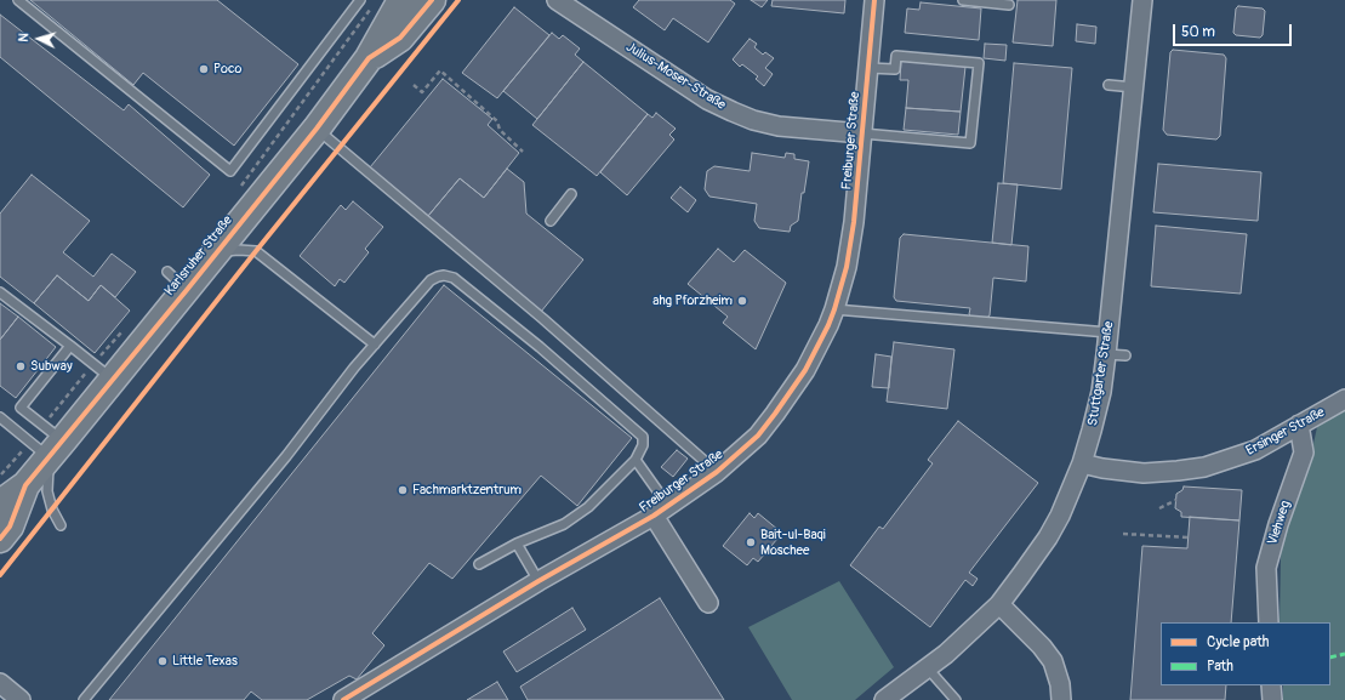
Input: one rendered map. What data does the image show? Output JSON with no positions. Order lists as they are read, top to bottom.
{
  "streets": {
    "main road": ["Karlsruher Straße"],
    "street": [
      "Julius-Moser-Straße",
      "Freiburger Straße",
      "Stuttgarter Straße",
      "Ersinger Straße",
      "Viehweg"
    ]
  },
  "crossings": [
    ["Julius-Moser-Straße", "Freiburger Straße"],
    ["Stuttgarter Straße", "Ersinger Straße"],
    ["Ersinger Straße", "Viehweg"]
  ],
  "places": [
    "Poco",
    "ahg Pforzheim",
    "Subway",
    "Fachmarktzentrum",
    "Bait-ul-Baqi Moschee",
    "Little Texas"
  ],
  "legend": ["Cycle path", "Path"],
  "scale_bar": "50 m",
  "north": "left"
}
